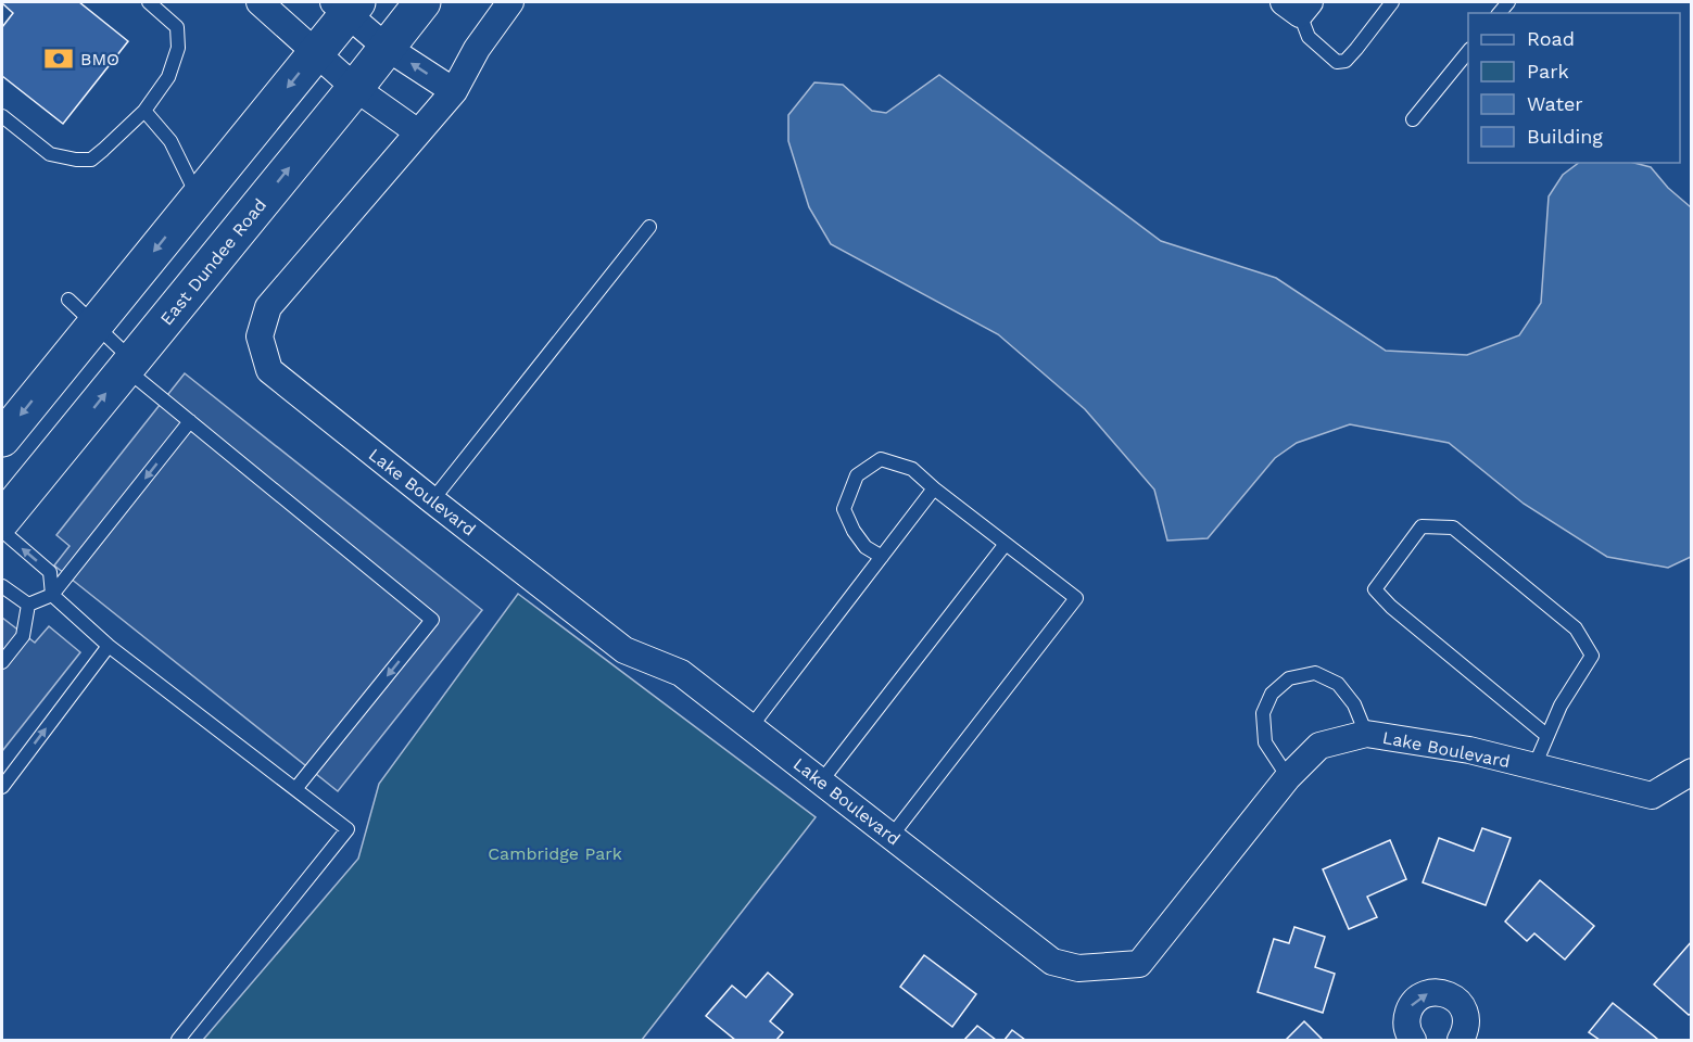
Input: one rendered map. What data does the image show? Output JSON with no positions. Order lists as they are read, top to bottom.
{
  "streets": {
    "main road": ["East Dundee Road"],
    "street": ["Lake Boulevard"]
  },
  "parks": ["Cambridge Park"],
  "places": {
    "bank": ["BMO"]
  },
  "legend": [
    "Road",
    "Park",
    "Water",
    "Building"
  ]
}
